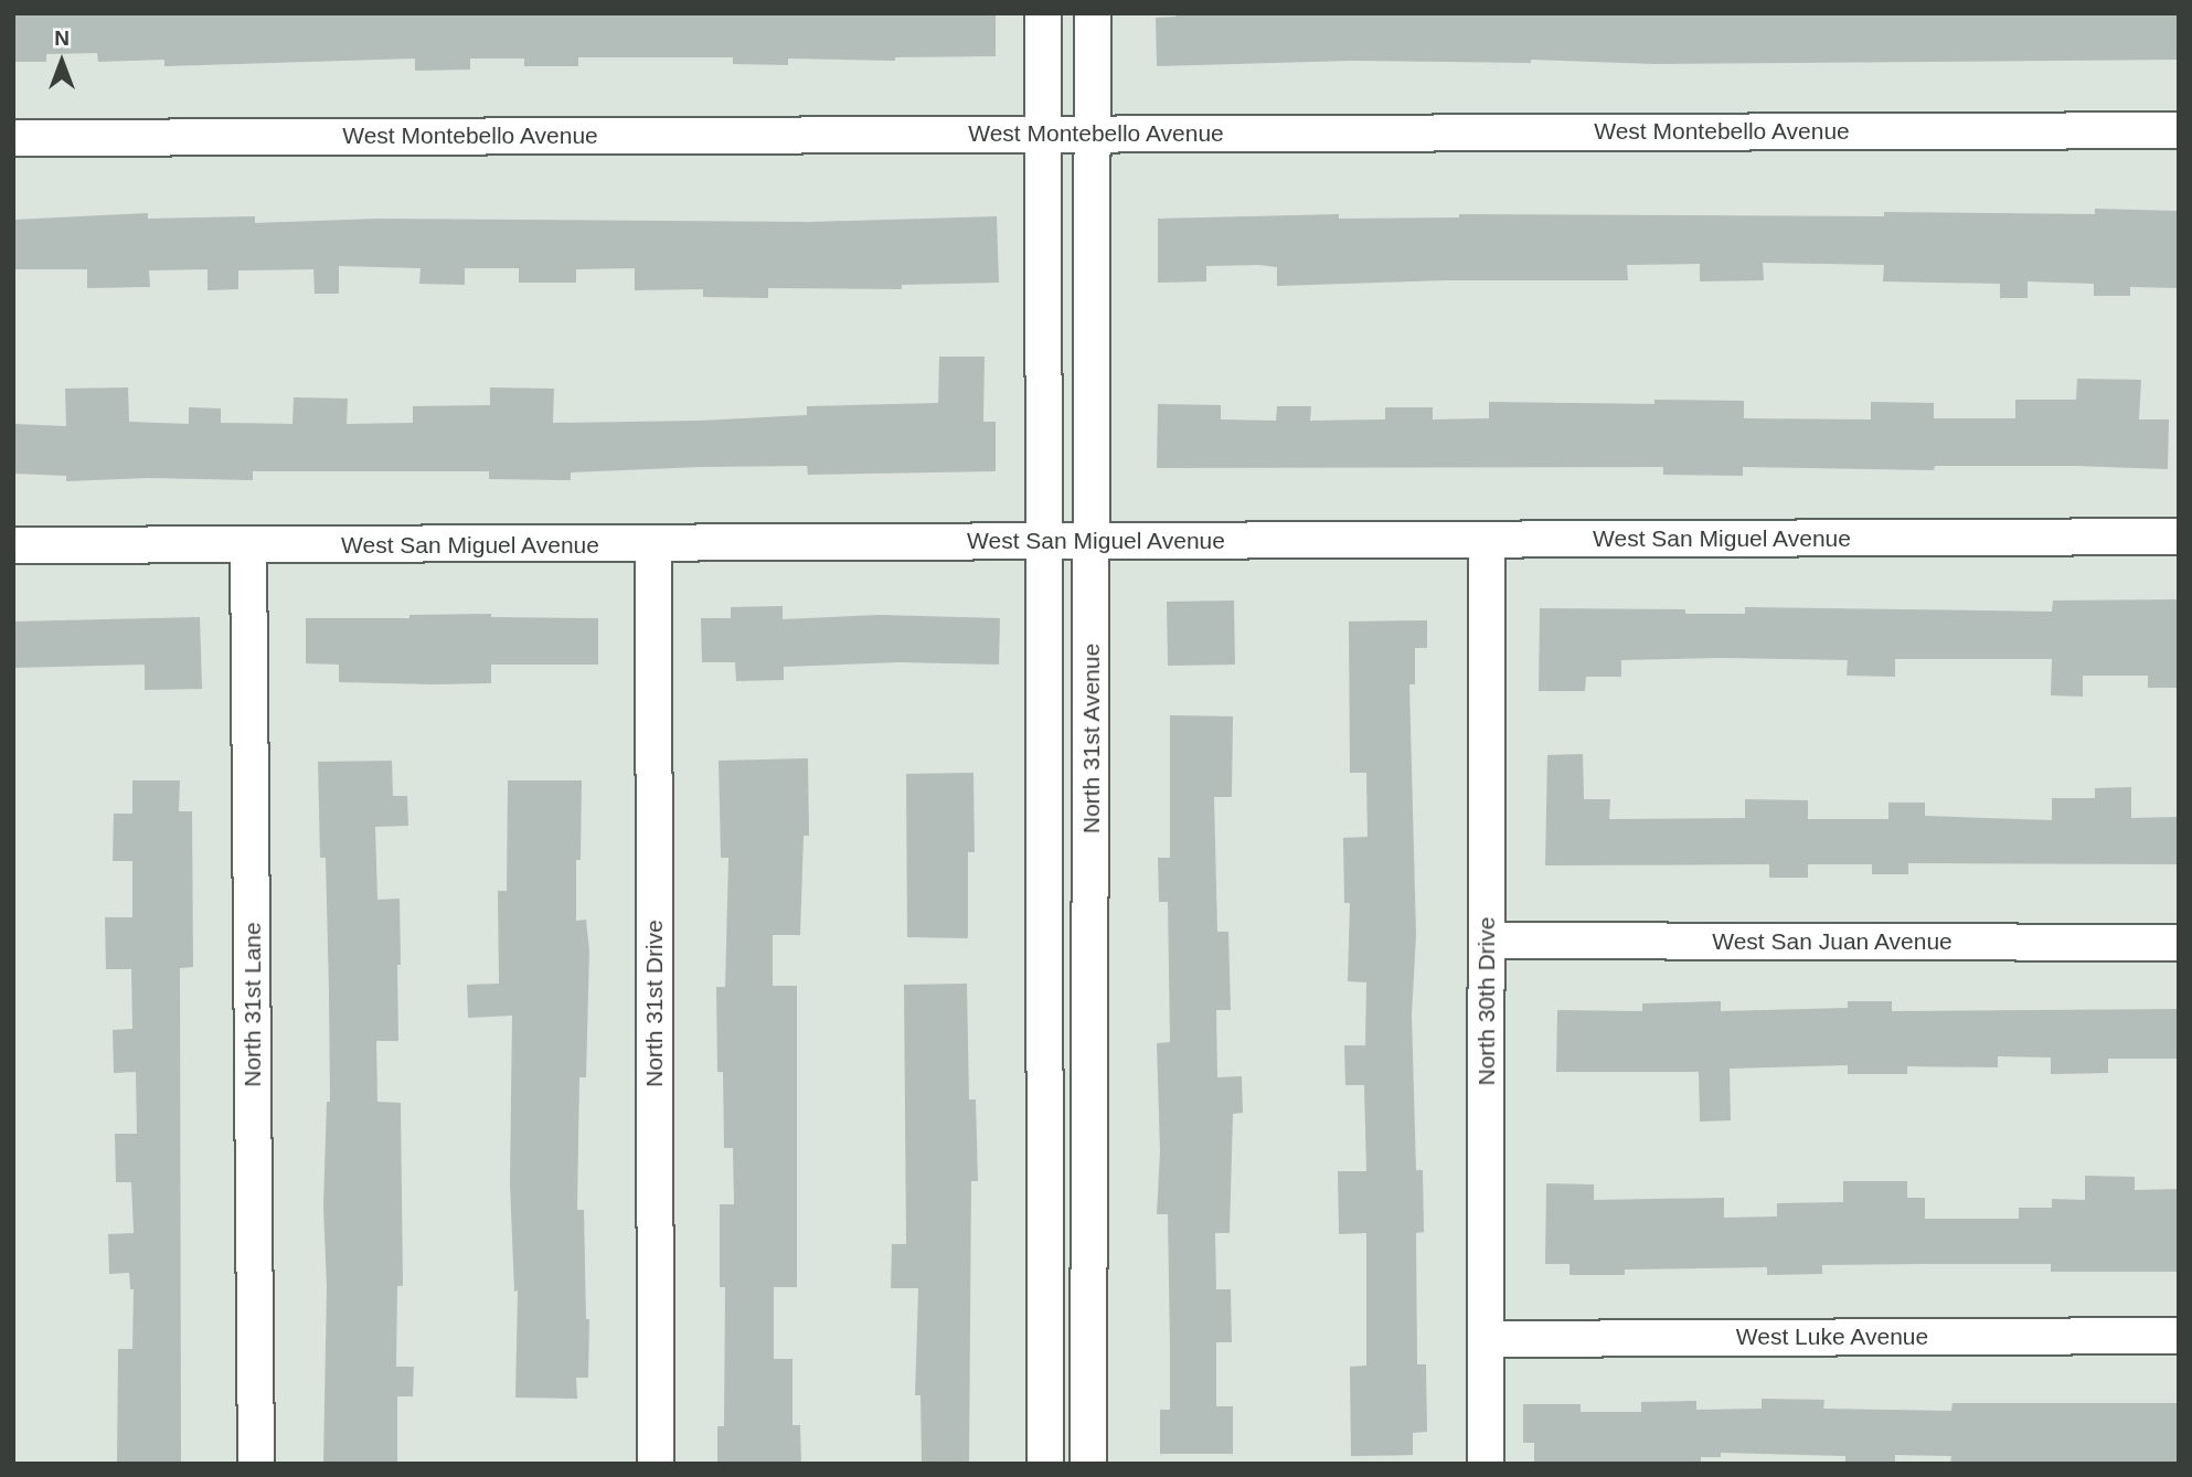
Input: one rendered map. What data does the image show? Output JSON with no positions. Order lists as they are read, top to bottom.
{
  "streets": {
    "street": [
      "West Montebello Avenue",
      "West San Miguel Avenue",
      "North 31st Avenue",
      "West San Juan Avenue",
      "North 30th Drive",
      "North 31st Drive",
      "North 31st Lane",
      "West Luke Avenue"
    ]
  },
  "crossings": [
    ["West Montebello Avenue", "North 31st Avenue"],
    ["West San Miguel Avenue", "North 31st Avenue"],
    ["West San Miguel Avenue", "North 30th Drive"],
    ["West San Miguel Avenue", "North 31st Drive"],
    ["West San Miguel Avenue", "North 31st Lane"],
    ["West San Juan Avenue", "North 30th Drive"],
    ["North 30th Drive", "West Luke Avenue"]
  ],
  "north": "top"
}
